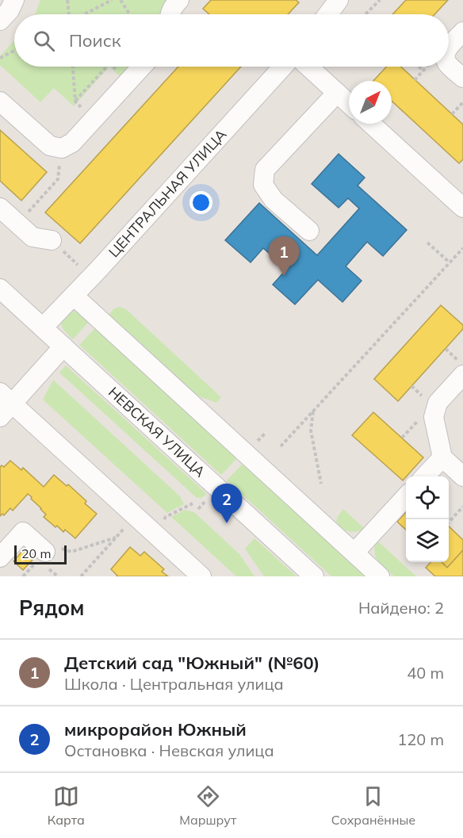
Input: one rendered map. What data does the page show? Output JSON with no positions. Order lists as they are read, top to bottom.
{
  "streets": {
    "street": ["ЦЕНТРАЛЬНАЯ УЛИЦА", "НЕВСКАЯ УЛИЦА"]
  },
  "crossings": [
    ["ЦЕНТРАЛЬНАЯ УЛИЦА", "НЕВСКАЯ УЛИЦА"]
  ],
  "scale_bar": "20 m",
  "north": "top right",
  "page": {
    "search": "Поиск",
    "pins": ["1", "2"],
    "scale": "20 m",
    "heading": ["Рядом", "Найдено: 2"],
    "list": [
      {
        "mark": "1",
        "name": "Детский сад \"Южный\" (№60)",
        "note": "Школа · Центральная улица",
        "value": "40 m"
      },
      {
        "mark": "2",
        "name": "микрорайон Южный",
        "note": "Остановка · Невская улица",
        "value": "120 m"
      }
    ],
    "nav": ["Карта", "Маршрут", "Сохранённые"]
  }
}
